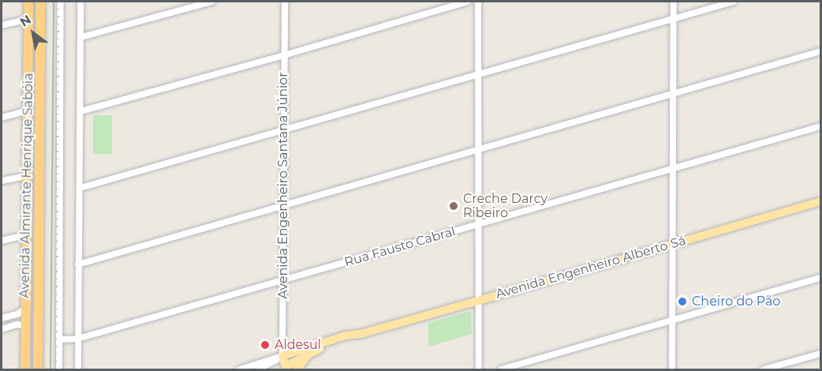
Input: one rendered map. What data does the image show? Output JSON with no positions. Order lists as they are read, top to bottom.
{
  "streets": {
    "highway": ["Avenida Almirante Henrique Sabóia"],
    "main road": ["Avenida Engenheiro Santana Júnior", "Avenida Engenheiro Alberto Sá"],
    "street": ["Rua Fausto Cabral"]
  },
  "crossings": [
    ["Avenida Engenheiro Santana Júnior", "Rua Fausto Cabral"],
    ["Avenida Engenheiro Santana Júnior", "Avenida Engenheiro Alberto Sá"]
  ],
  "places": ["Creche Darcy Ribeiro", "Cheiro do Pão", "Aldesul"],
  "north": "top left"
}
